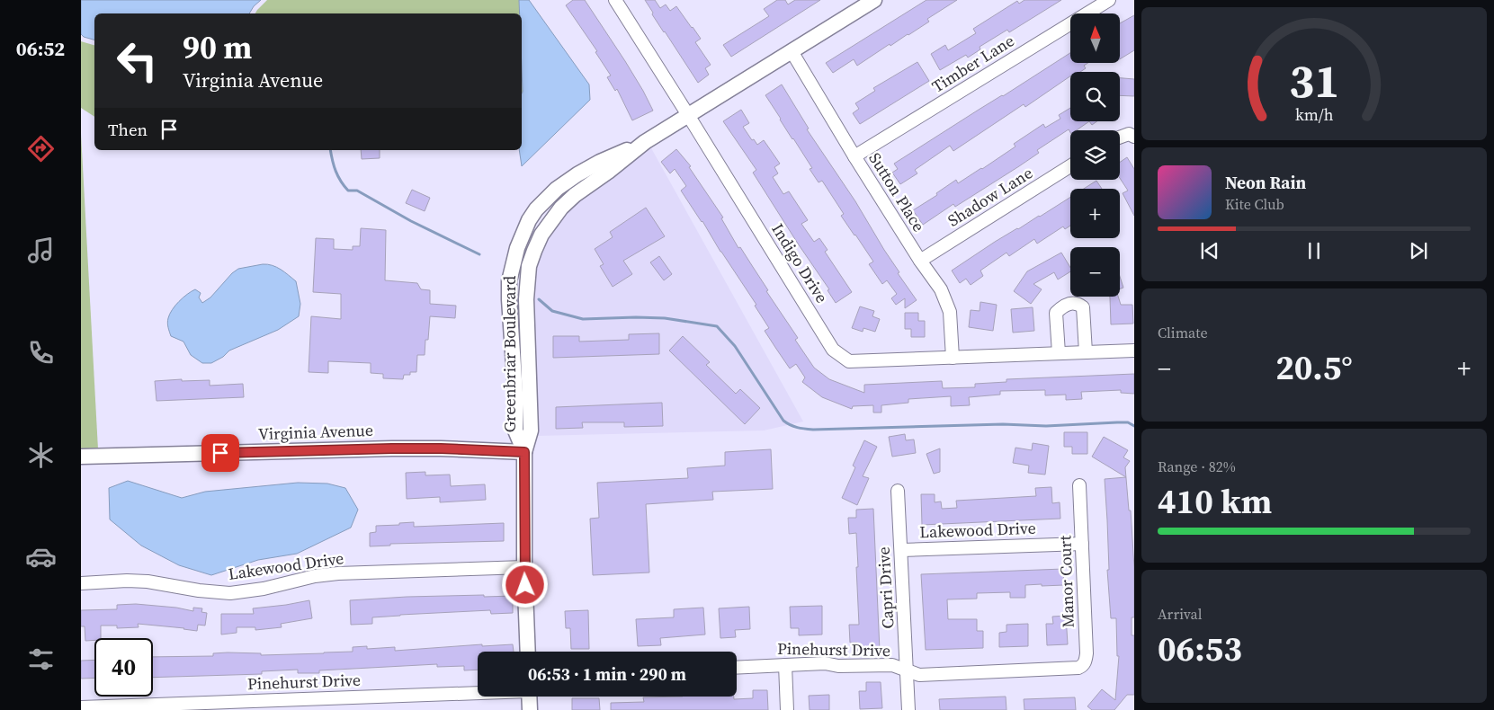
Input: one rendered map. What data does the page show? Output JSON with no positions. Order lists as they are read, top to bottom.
{
  "streets": {
    "street": [
      "Timber Lane",
      "Sutton Place",
      "Shadow Lane",
      "Indigo Drive",
      "Greenbriar Boulevard",
      "Virginia Avenue",
      "Lakewood Drive",
      "Manor Court",
      "Capri Drive",
      "Pinehurst Drive"
    ]
  },
  "crossings": [
    ["Timber Lane", "Sutton Place"],
    ["Sutton Place", "Shadow Lane"],
    ["Sutton Place", "Indigo Drive"],
    ["Sutton Place", "Greenbriar Boulevard"],
    ["Indigo Drive", "Greenbriar Boulevard"],
    ["Greenbriar Boulevard", "Virginia Avenue"],
    ["Lakewood Drive", "Manor Court"],
    ["Lakewood Drive", "Capri Drive"],
    ["Manor Court", "Pinehurst Drive"],
    ["Capri Drive", "Pinehurst Drive"]
  ],
  "north": "top",
  "page": {
    "tabs": "06:52",
    "map_buttons": ["+", "−"],
    "turn": ["90 m", "Virginia Avenue"],
    "then": "Then",
    "song": ["Neon Rain", "Kite Club"],
    "tile": [
      "Climate",
      ["Range · 82%", "410 km"],
      ["Arrival", "06:53"]
    ],
    "heat": ["−", "20.5°", "+"],
    "limit": "40",
    "trip": "06:53 · 1 min · 290 m",
    "gauge": ["31", "km/h"]
  }
}
